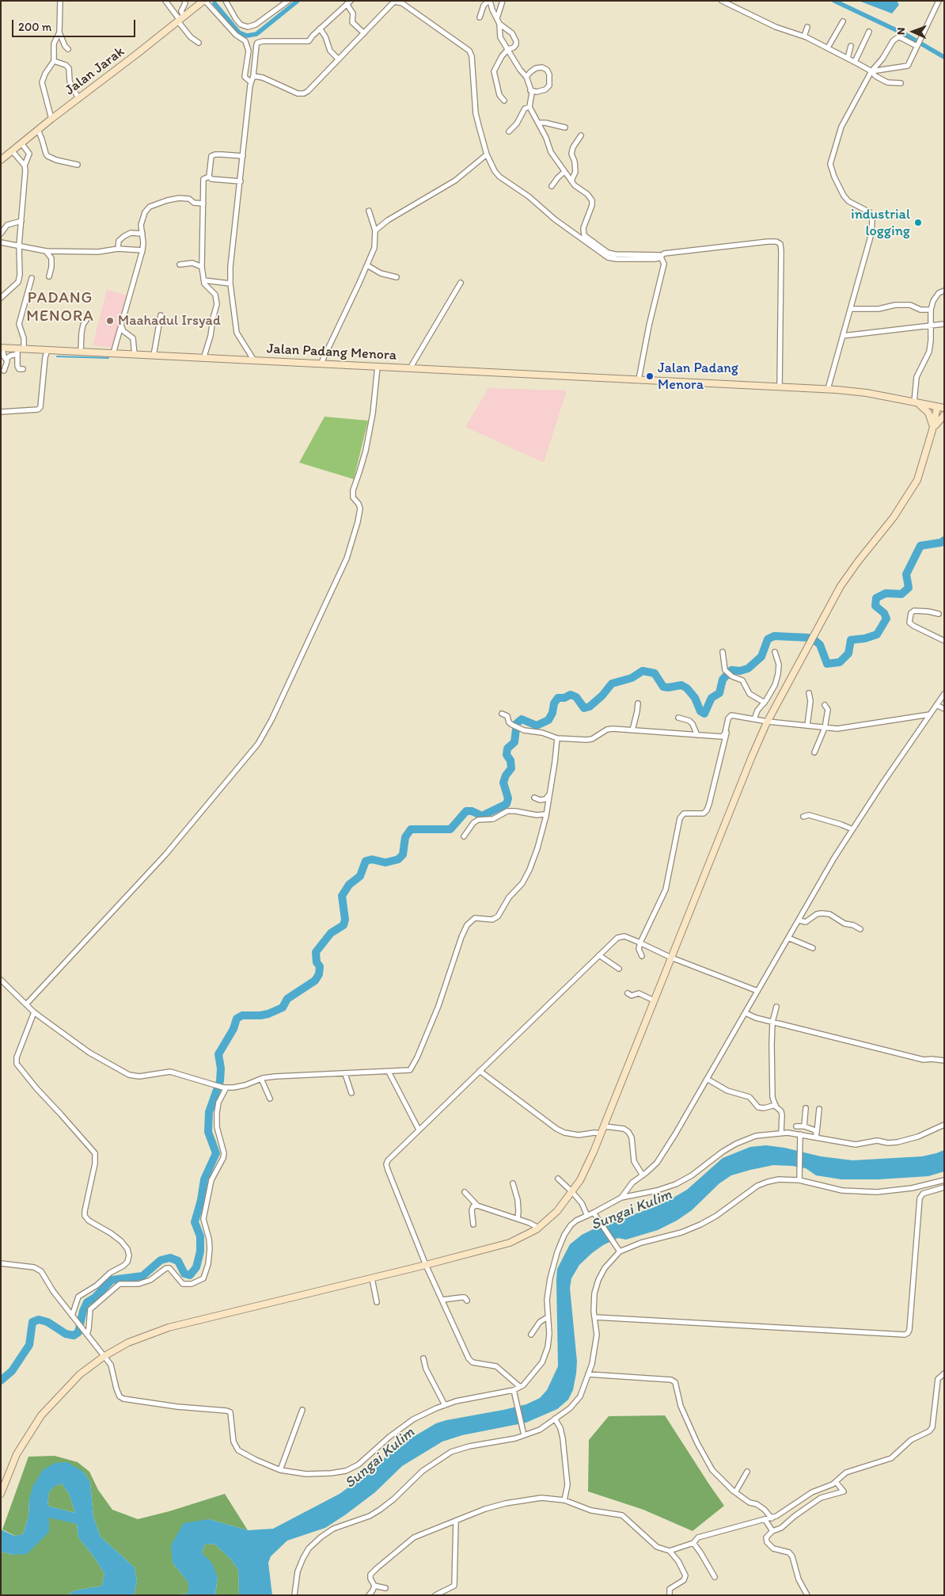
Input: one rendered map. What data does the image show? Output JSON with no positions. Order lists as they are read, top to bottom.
{
  "streets": {
    "street": ["Jalan Jarak", "Jalan Padang Menora"]
  },
  "districts": ["PADANG MENORA"],
  "water": ["Sungai Kulim"],
  "places": ["industrial logging", "Maahadul Irsyad", "Jalan Padang Menora"],
  "scale_bar": "200 m",
  "north": "left"
}
